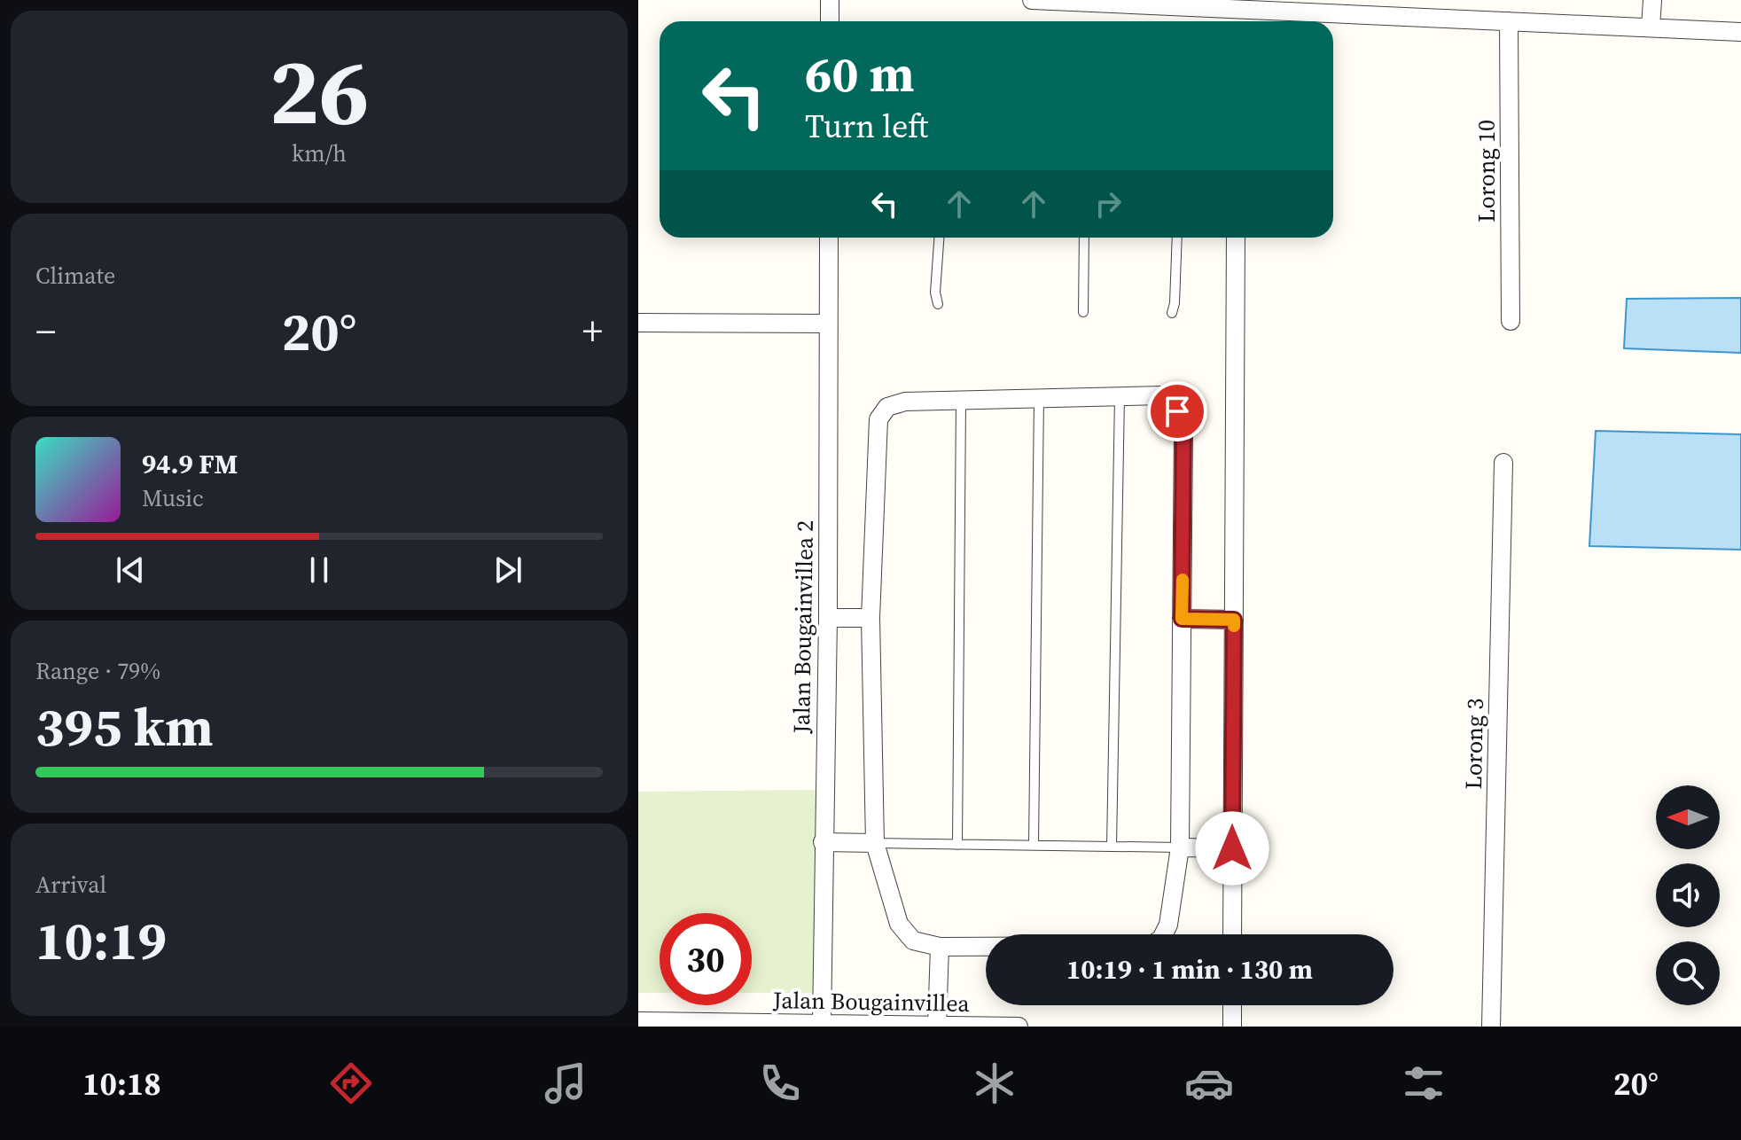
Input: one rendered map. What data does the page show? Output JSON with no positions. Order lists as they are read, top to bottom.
{
  "streets": {
    "street": [
      "Lorong 10",
      "Jalan Bougainvillea 2",
      "Lorong 3",
      "Jalan Bougainvillea"
    ]
  },
  "crossings": [
    ["Jalan Bougainvillea 2", "Jalan Bougainvillea"]
  ],
  "north": "left",
  "page": {
    "tile": [
      ["26", "km/h"],
      "Climate",
      ["Range · 79%", "395 km"],
      ["Arrival", "10:19"]
    ],
    "turn": ["60 m", "Turn left"],
    "heat": ["−", "20°", "+"],
    "song": ["94.9 FM", "Music"],
    "limit": "30",
    "trip": "10:19 · 1 min · 130 m",
    "tabs": ["10:18", "20°"]
  }
}
